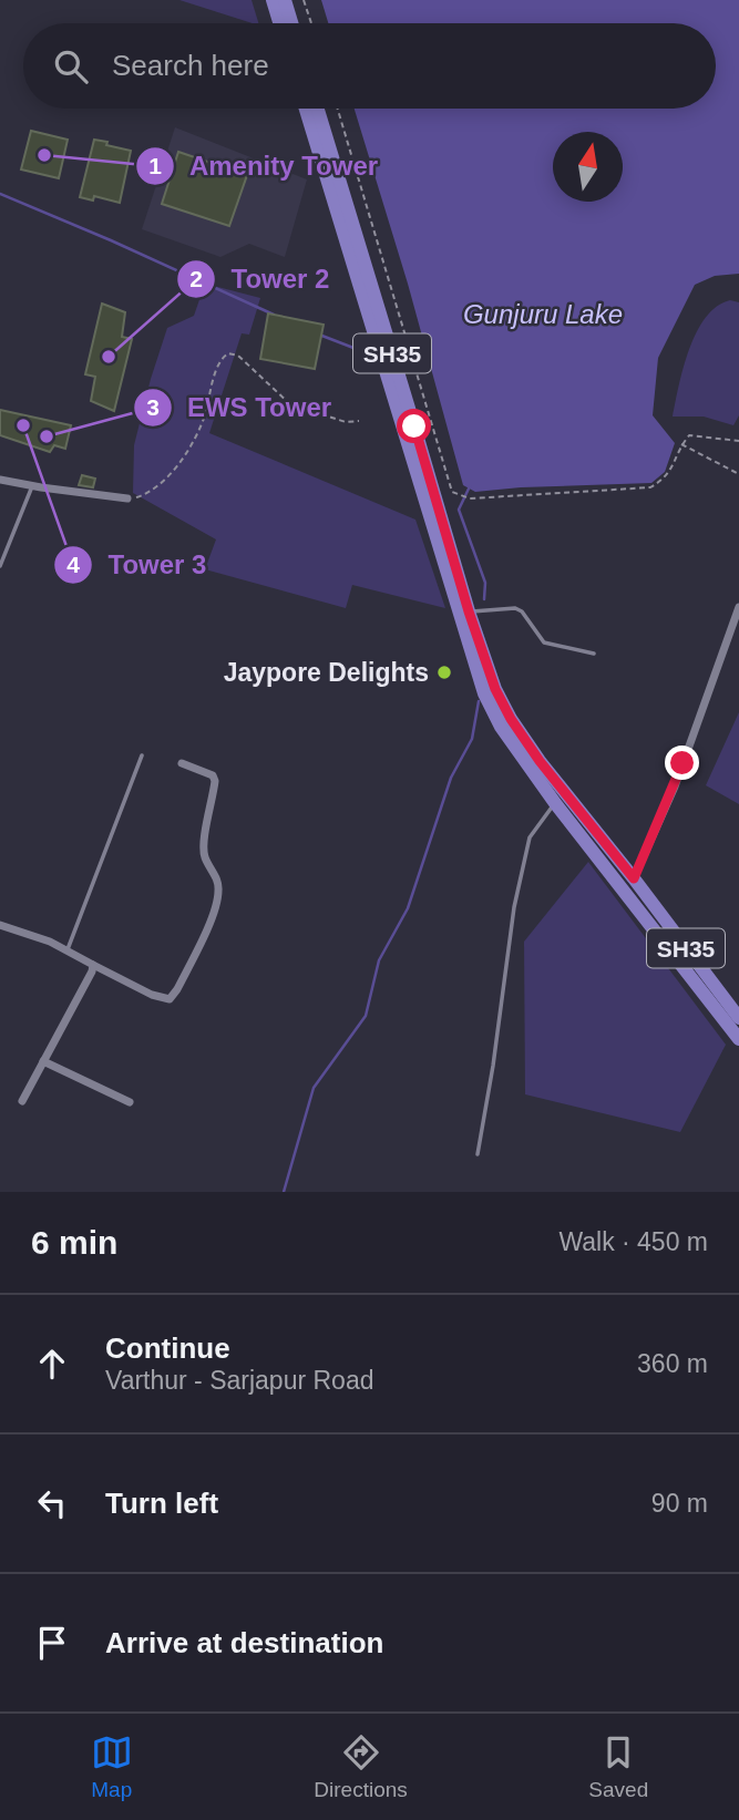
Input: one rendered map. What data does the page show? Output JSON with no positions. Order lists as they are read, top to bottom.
{
  "streets": {
    "main road": ["SH35"]
  },
  "water": ["Gunjuru Lake"],
  "places": [
    "Amenity Tower",
    "Tower 2",
    "Tower 3",
    "EWS Tower",
    "Jaypore Delights"
  ],
  "north": "top",
  "page": {
    "search": "Search here",
    "heading": ["6 min", "Walk · 450 m"],
    "list": [
      ["Continue", "Varthur - Sarjapur Road", "360 m"],
      ["Turn left", "90 m"],
      "Arrive at destination"
    ],
    "nav": ["Map", "Directions", "Saved"]
  }
}
